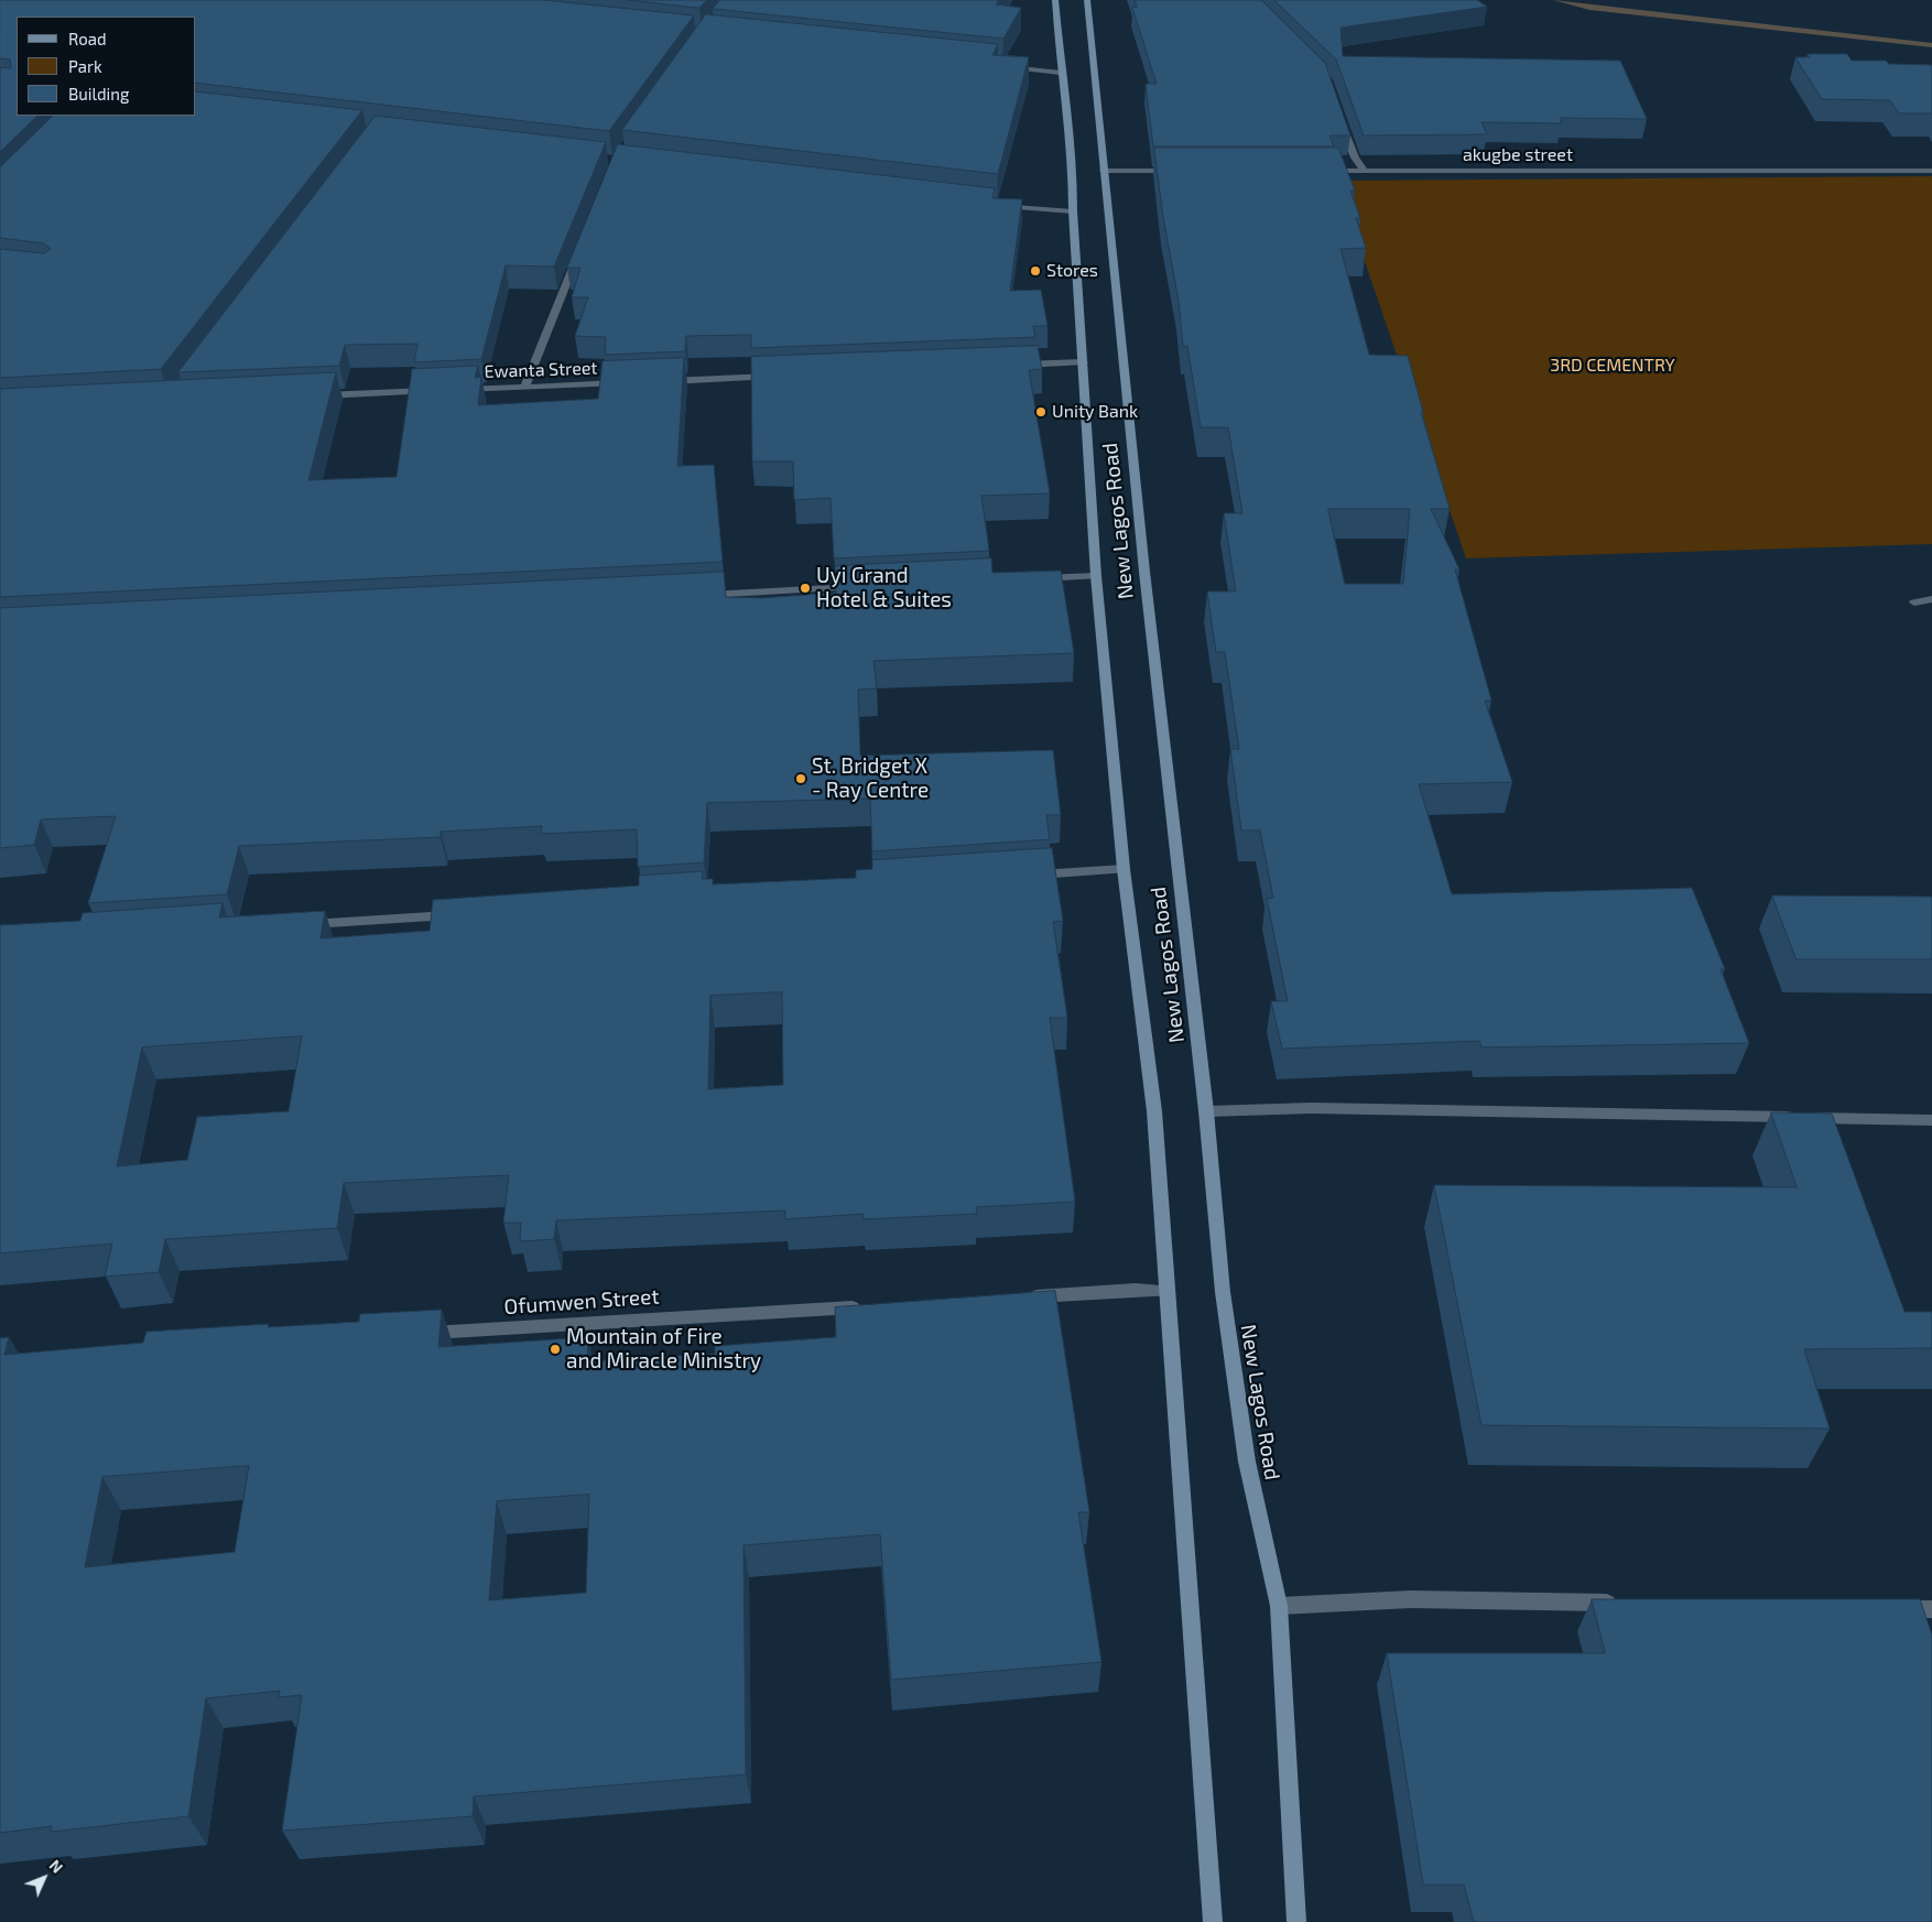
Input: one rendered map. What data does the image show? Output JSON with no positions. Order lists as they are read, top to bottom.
{
  "streets": {
    "main road": ["New Lagos Road"],
    "street": ["akugbe street", "Ewanta Street", "Ofumwen Street"]
  },
  "parks": ["3RD CEMENTRY"],
  "places": [
    "Stores",
    "Unity Bank",
    "Uyi Grand Hotel & Suites",
    "St. Bridget X - Ray Centre",
    "Mountain of Fire and Miracle Ministry"
  ],
  "legend": ["Road", "Park", "Building"],
  "north": "top right"
}
